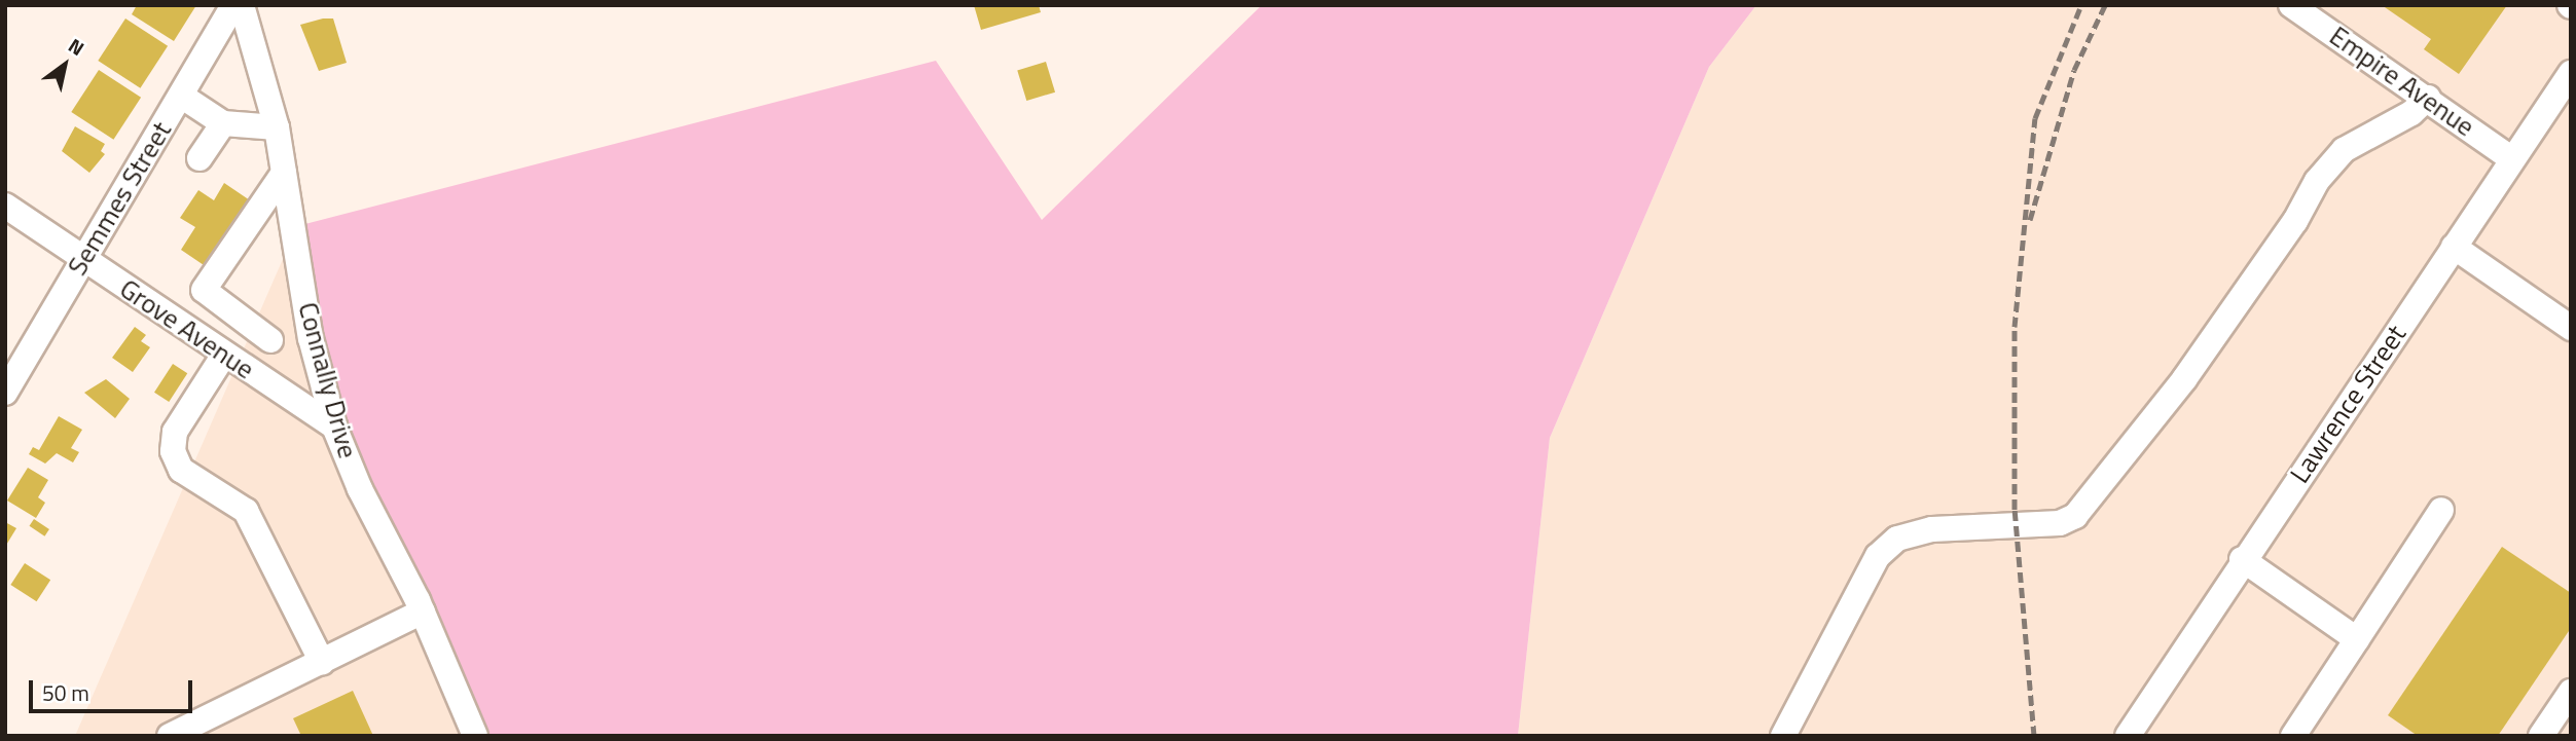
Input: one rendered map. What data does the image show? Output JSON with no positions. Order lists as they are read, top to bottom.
{
  "streets": {
    "street": [
      "Empire Avenue",
      "Semmes Street",
      "Grove Avenue",
      "Connally Drive",
      "Lawrence Street"
    ]
  },
  "crossings": [
    ["Empire Avenue", "Lawrence Street"],
    ["Semmes Street", "Grove Avenue"],
    ["Grove Avenue", "Connally Drive"]
  ],
  "scale_bar": "50 m",
  "north": "top right"
}
